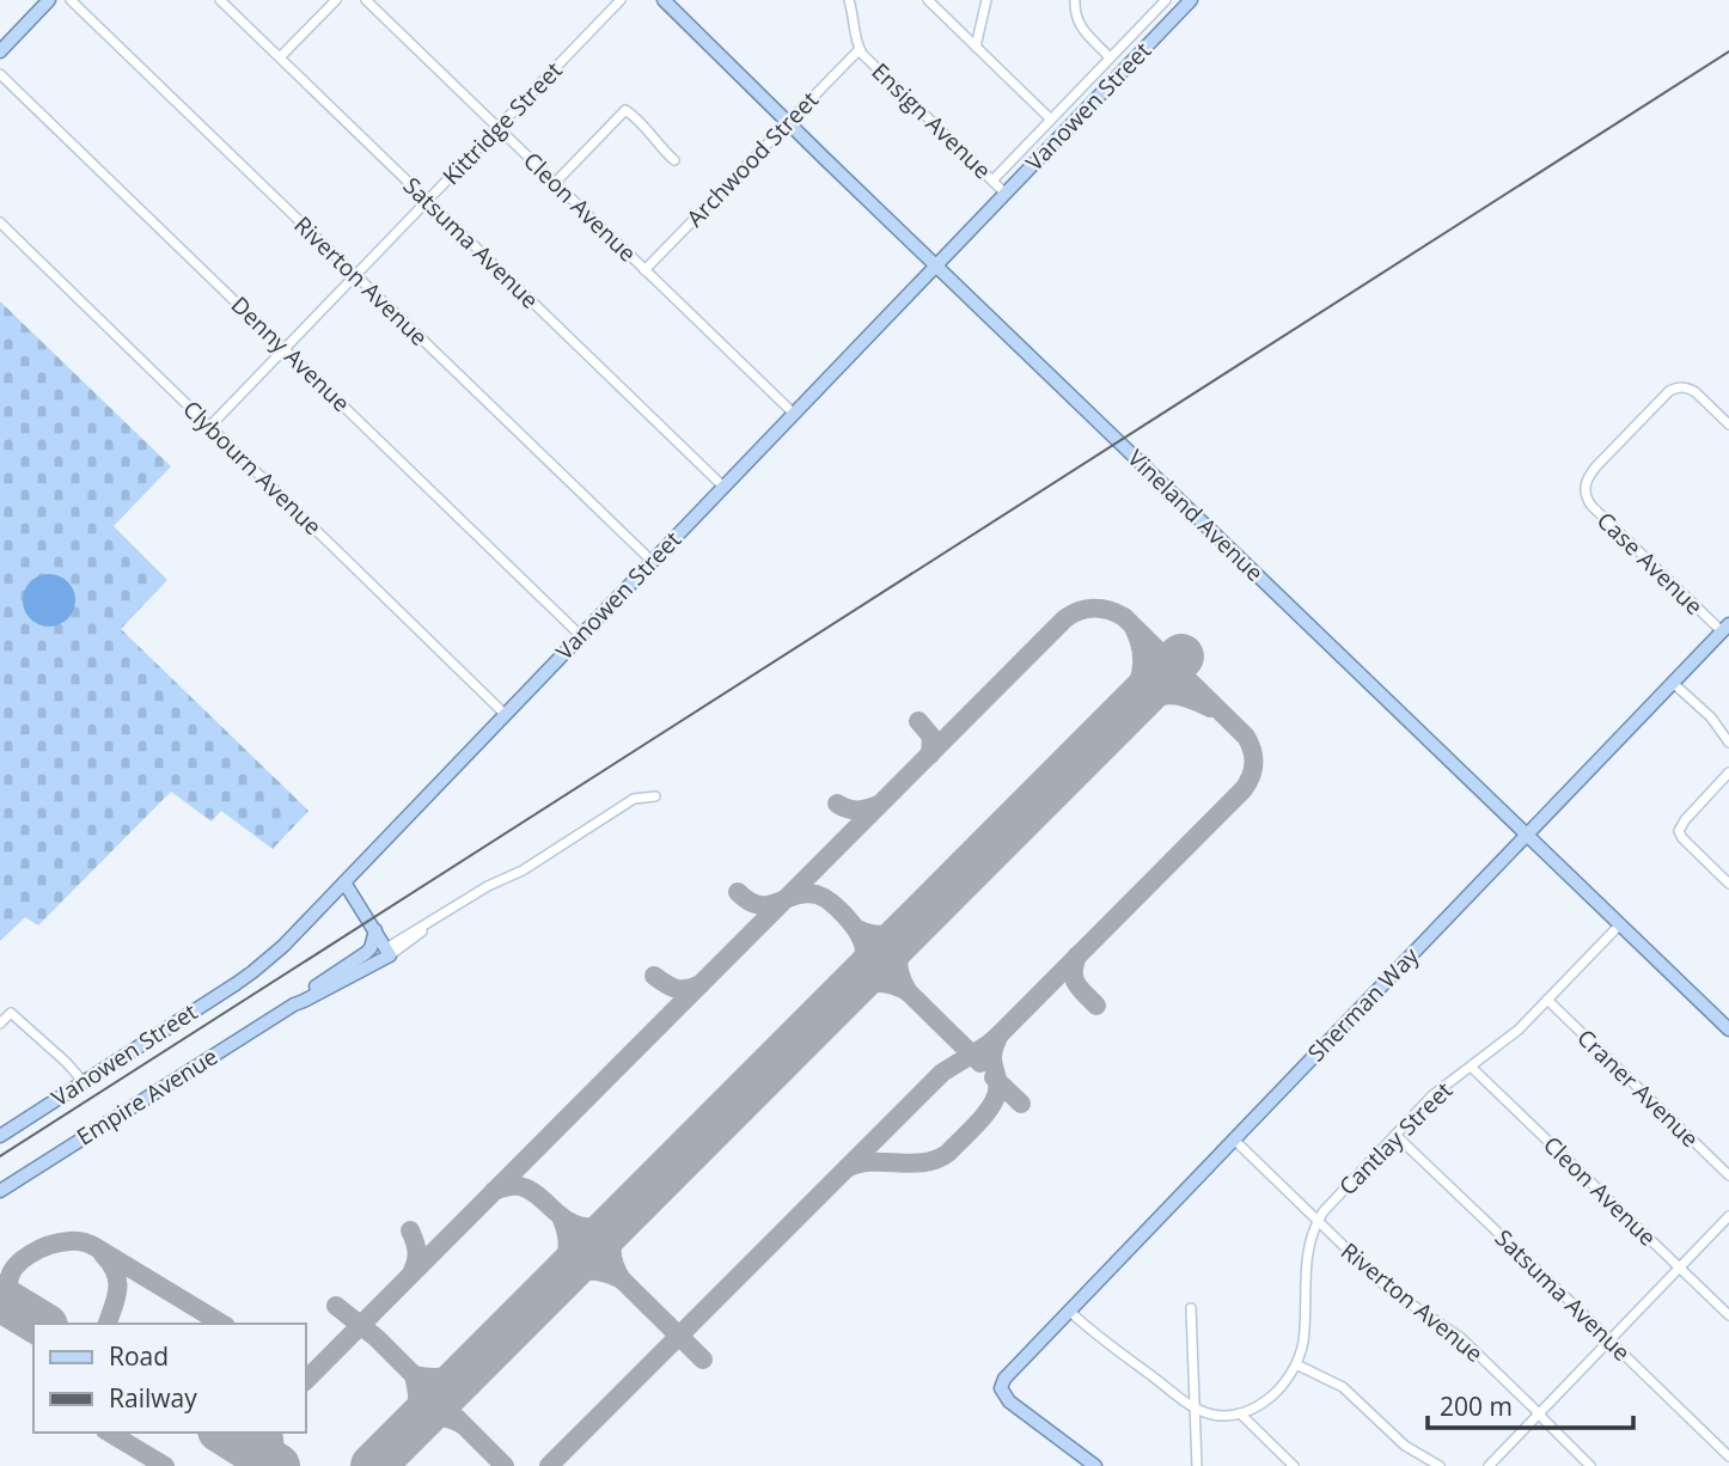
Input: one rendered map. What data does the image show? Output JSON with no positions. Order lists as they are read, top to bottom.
{
  "streets": {
    "main road": [
      "Vanowen Street",
      "Vineland Avenue",
      "Sherman Way",
      "Empire Avenue"
    ],
    "street": [
      "Ensign Avenue",
      "Kittridge Street",
      "Archwood Street",
      "Cleon Avenue",
      "Satsuma Avenue",
      "Riverton Avenue",
      "Denny Avenue",
      "Clybourn Avenue",
      "Case Avenue",
      "Craner Avenue",
      "Cantlay Street"
    ]
  },
  "crossings": [
    ["Vanowen Street", "Ensign Avenue"],
    ["Vanowen Street", "Cleon Avenue"],
    ["Vanowen Street", "Satsuma Avenue"],
    ["Vanowen Street", "Riverton Avenue"],
    ["Vanowen Street", "Denny Avenue"],
    ["Vanowen Street", "Clybourn Avenue"],
    ["Vanowen Street", "Vineland Avenue"],
    ["Ensign Avenue", "Archwood Street"],
    ["Kittridge Street", "Cleon Avenue"],
    ["Kittridge Street", "Satsuma Avenue"],
    ["Kittridge Street", "Riverton Avenue"],
    ["Kittridge Street", "Denny Avenue"],
    ["Kittridge Street", "Clybourn Avenue"],
    ["Archwood Street", "Cleon Avenue"],
    ["Archwood Street", "Vineland Avenue"],
    ["Cleon Avenue", "Cantlay Street"],
    ["Satsuma Avenue", "Cantlay Street"],
    ["Riverton Avenue", "Sherman Way"],
    ["Riverton Avenue", "Cantlay Street"],
    ["Vineland Avenue", "Sherman Way"],
    ["Vineland Avenue", "Cantlay Street"],
    ["Case Avenue", "Sherman Way"],
    ["Craner Avenue", "Cantlay Street"]
  ],
  "legend": ["Road", "Railway"],
  "scale_bar": "200 m"
}
